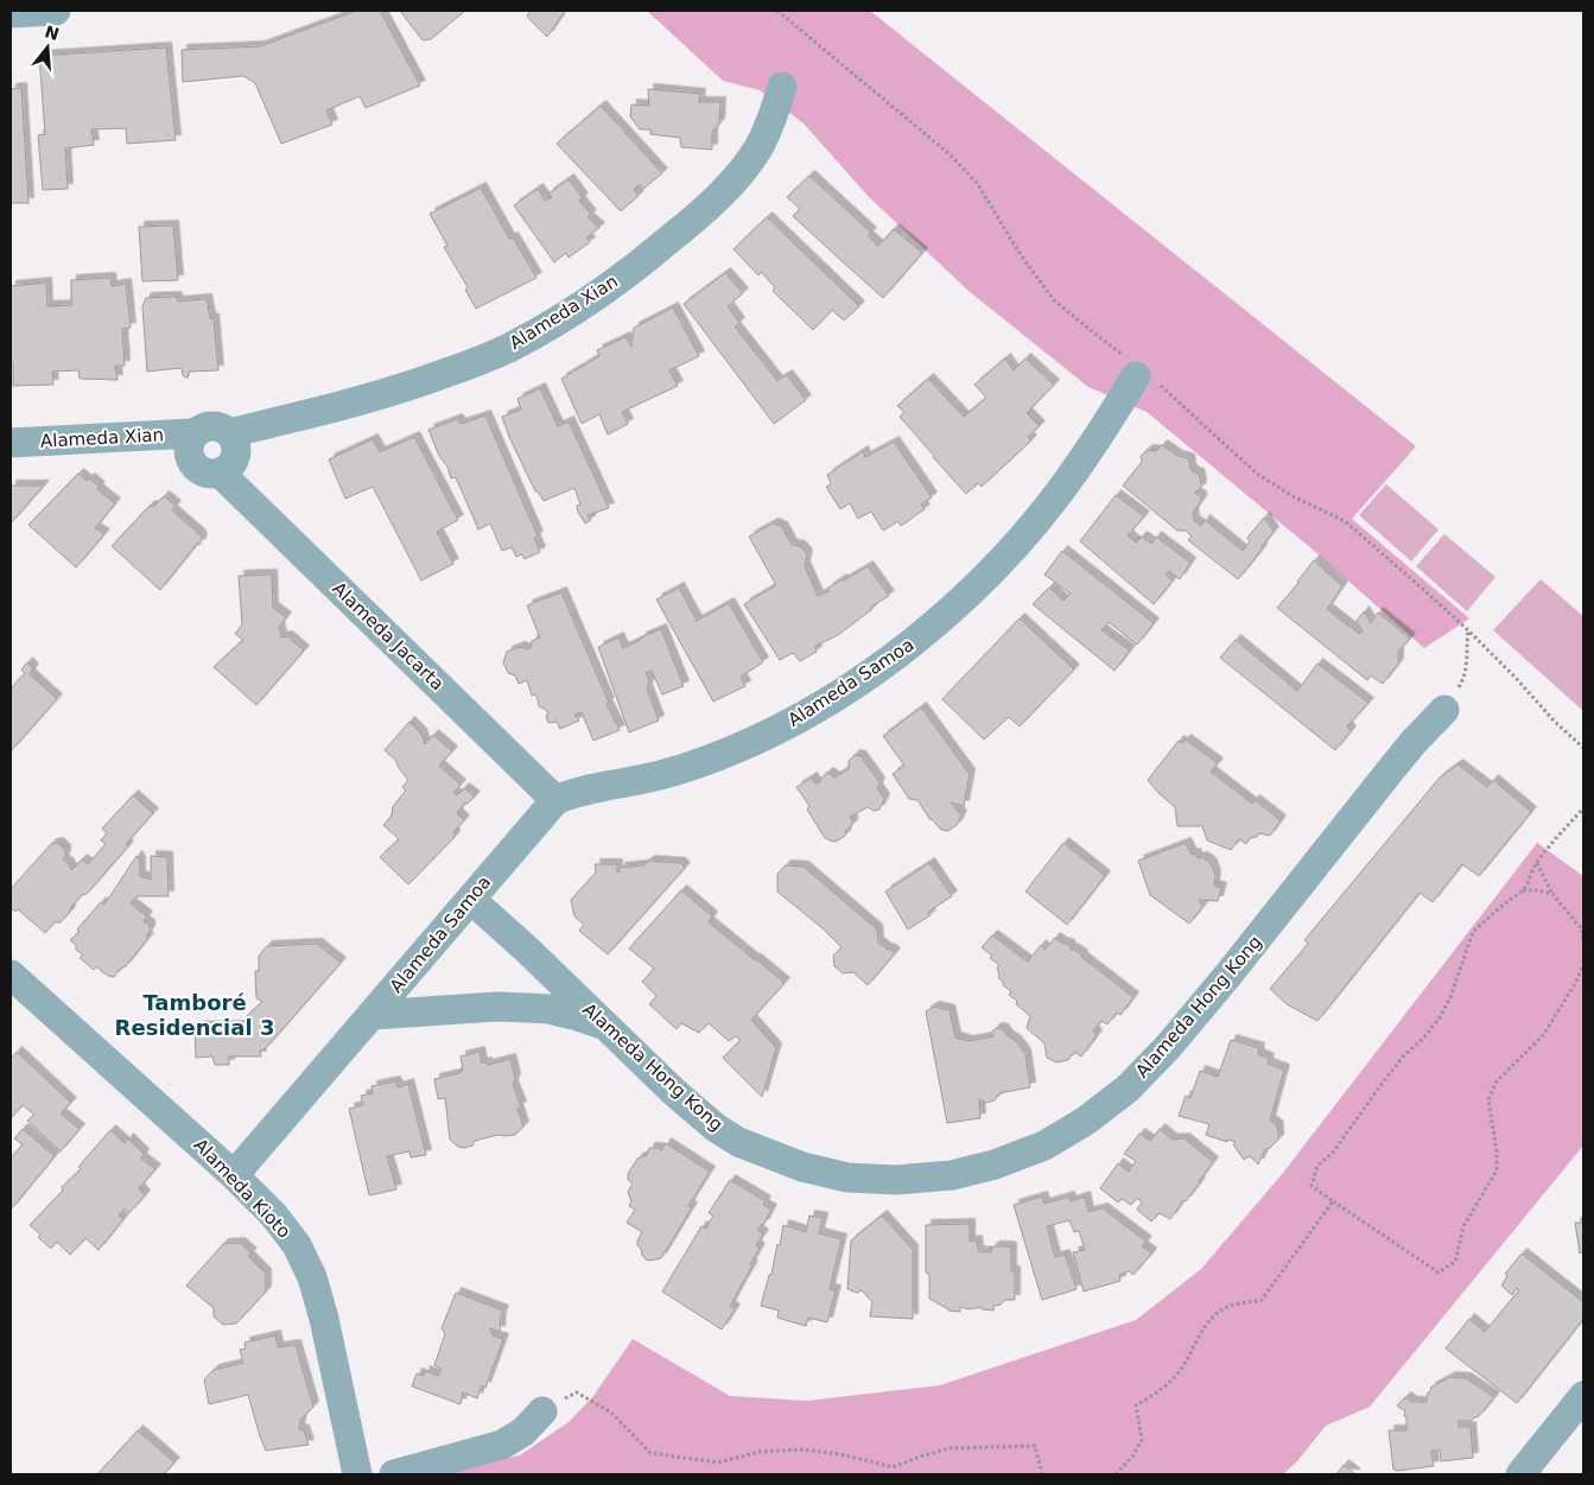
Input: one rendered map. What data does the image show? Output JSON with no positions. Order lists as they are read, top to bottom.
{
  "streets": {
    "street": [
      "Alameda Xian",
      "Alameda Jacarta",
      "Alameda Samoa",
      "Alameda Hong Kong",
      "Alameda Kioto"
    ]
  },
  "crossings": [
    ["Alameda Xian", "Alameda Jacarta"],
    ["Alameda Jacarta", "Alameda Samoa"],
    ["Alameda Samoa", "Alameda Hong Kong"],
    ["Alameda Samoa", "Alameda Kioto"]
  ],
  "districts": ["Tamboré Residencial 3"],
  "north": "top"
}
